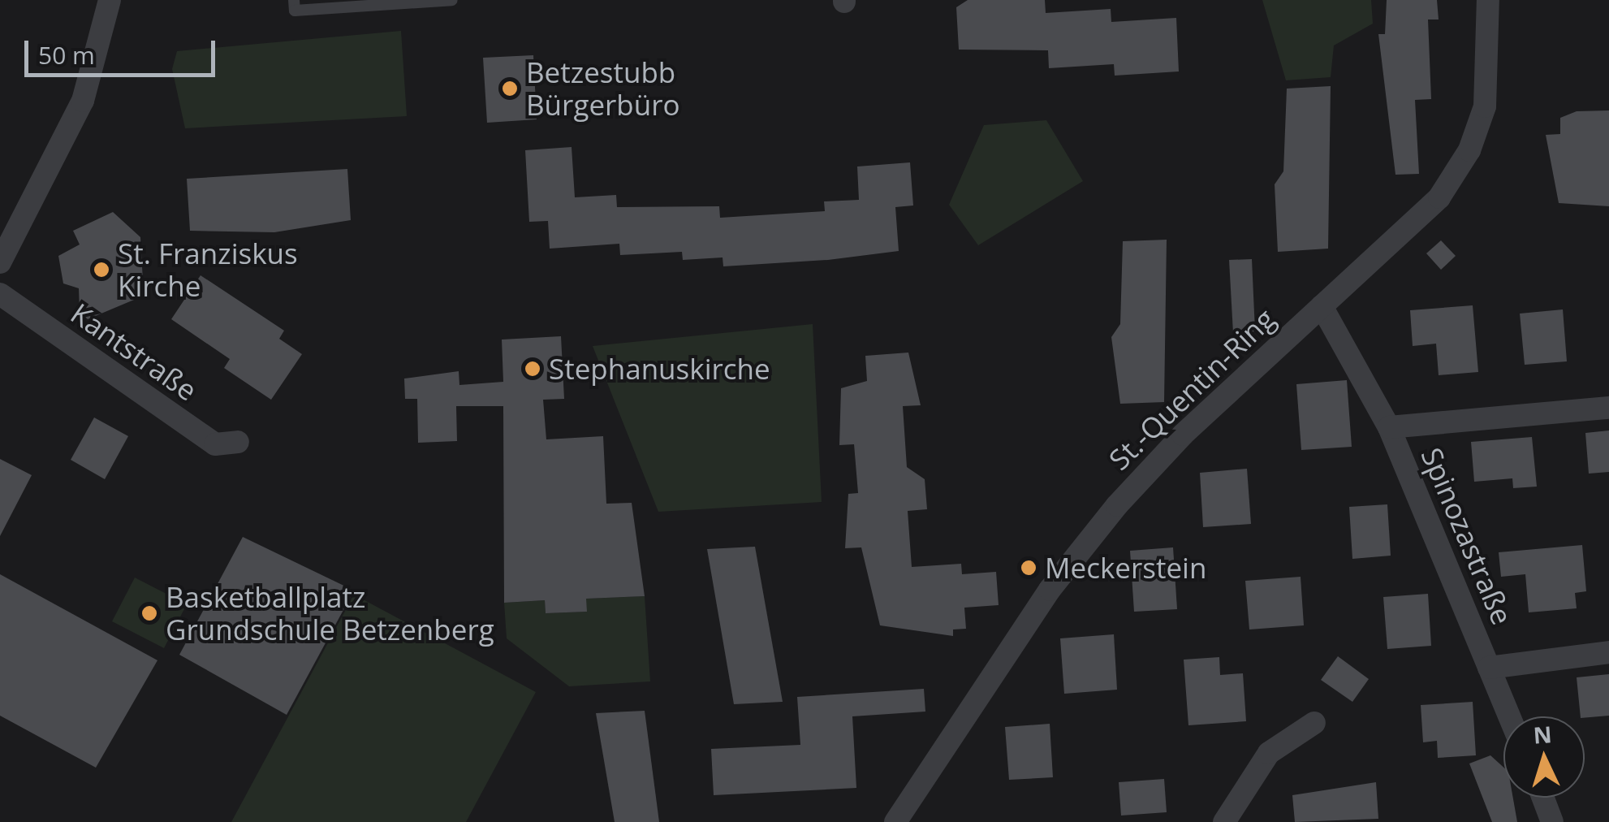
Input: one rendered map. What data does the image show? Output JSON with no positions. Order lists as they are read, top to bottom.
{
  "streets": {
    "street": ["Kantstraße", "St.-Quentin-Ring", "Spinozastraße"]
  },
  "crossings": [
    ["St.-Quentin-Ring", "Spinozastraße"]
  ],
  "places": [
    "Betzestubb Bürgerbüro",
    "St. Franziskus Kirche",
    "Stephanuskirche",
    "Meckerstein",
    "Basketballplatz Grundschule Betzenberg"
  ],
  "scale_bar": "50 m",
  "north": "top"
}
